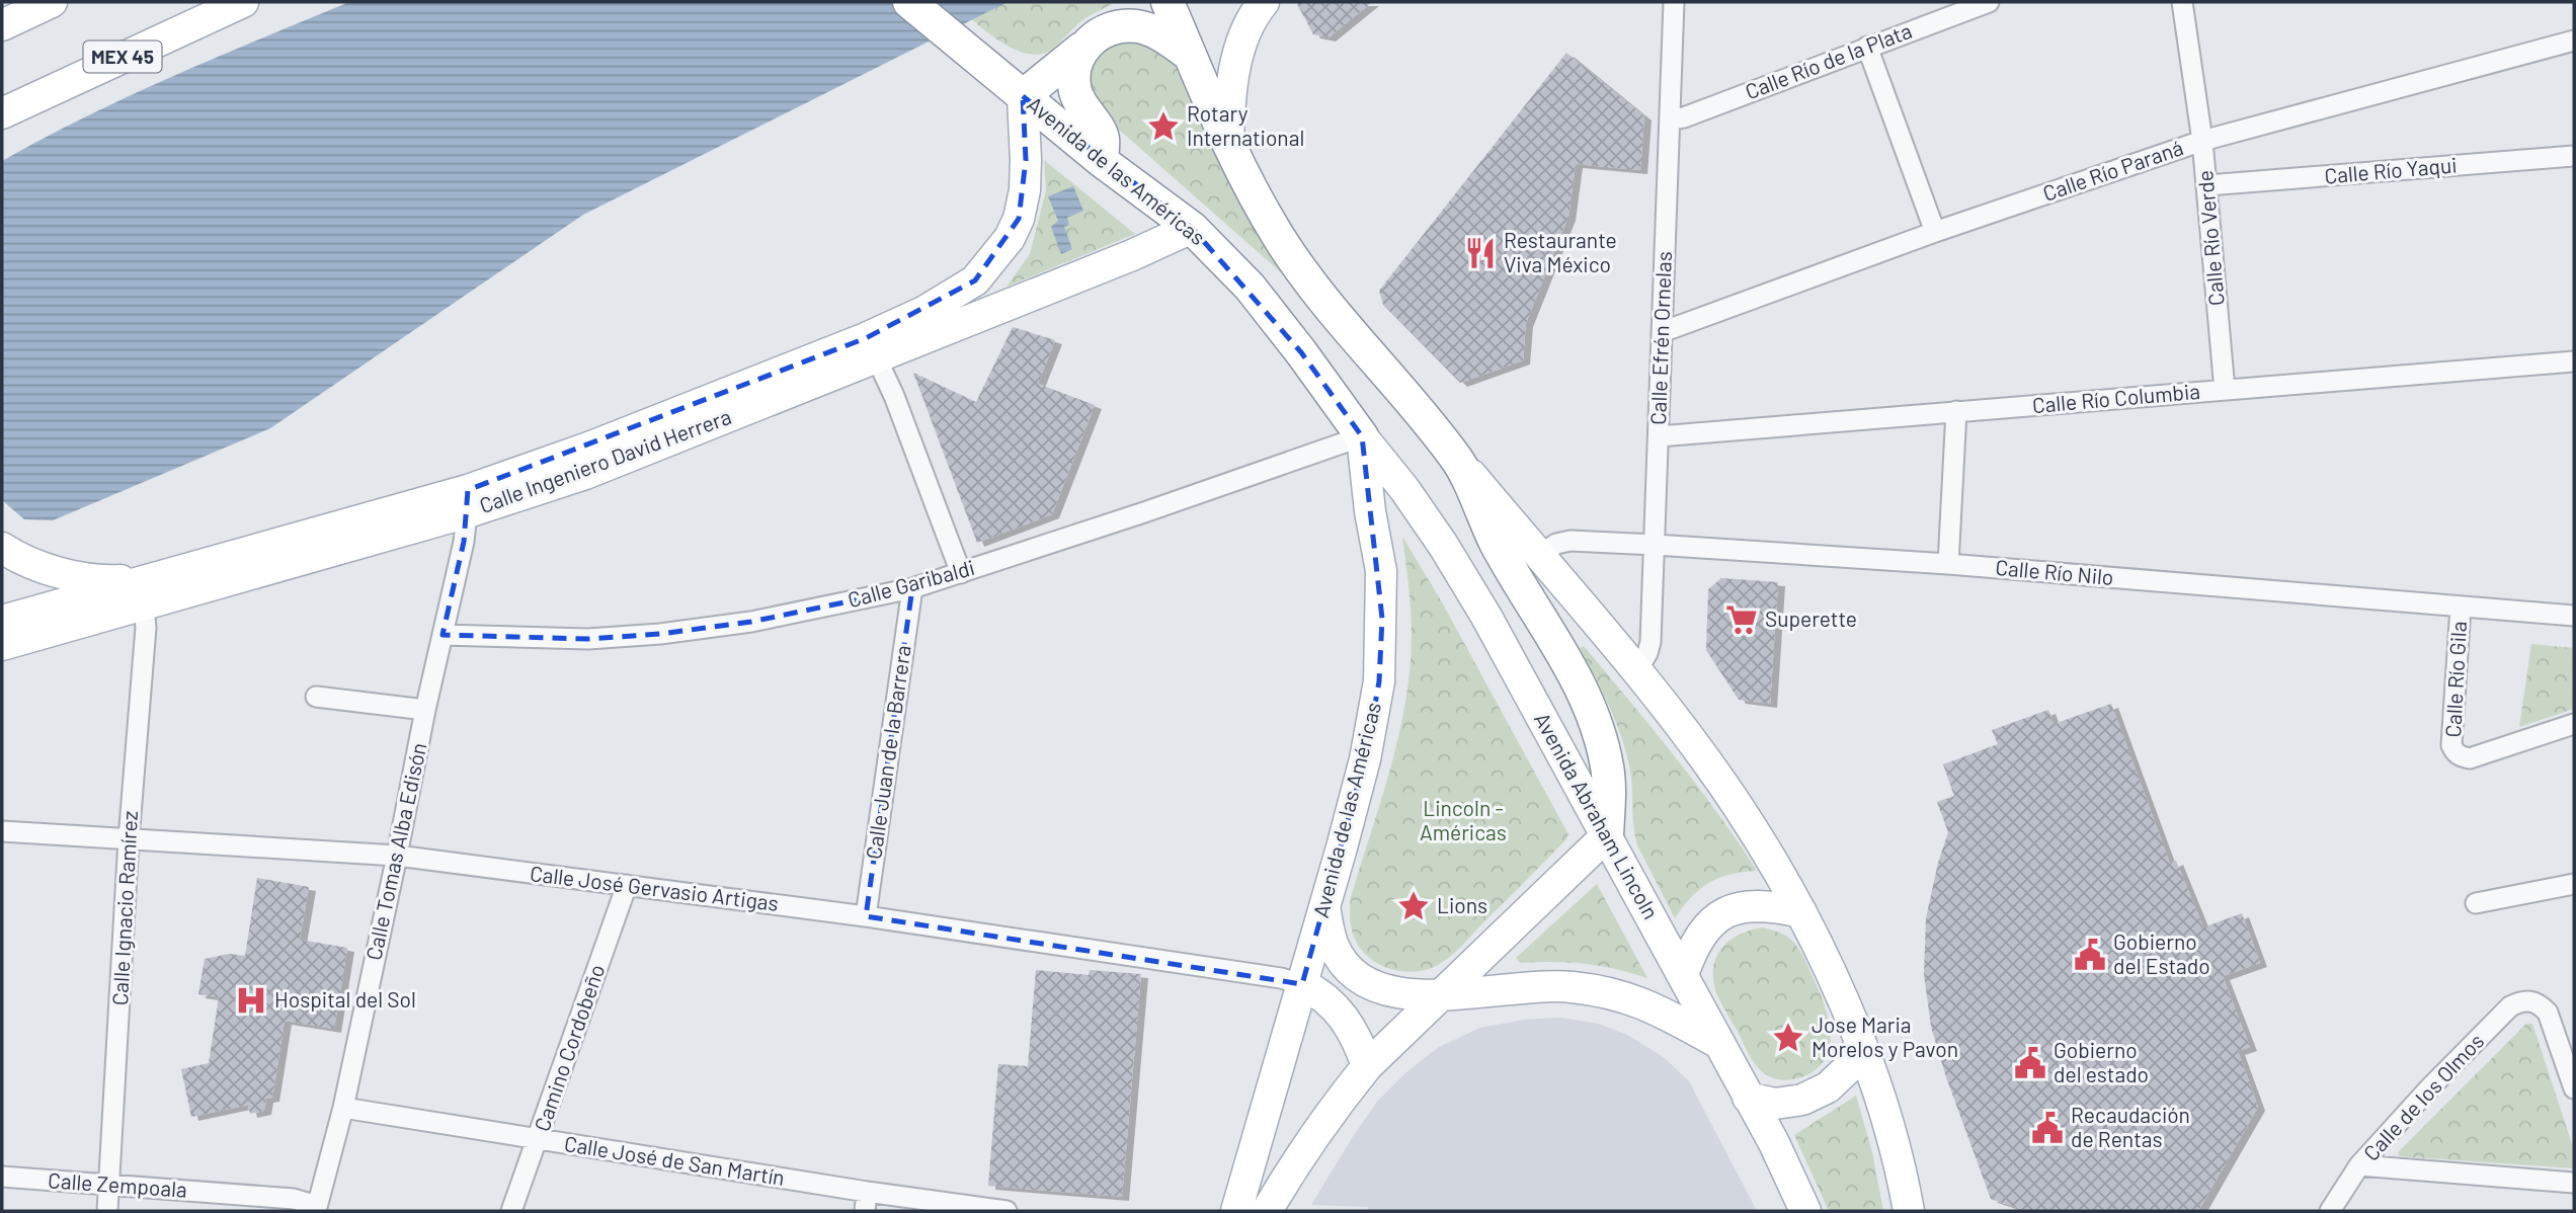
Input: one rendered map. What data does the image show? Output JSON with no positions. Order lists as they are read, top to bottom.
{
  "streets": {
    "highway": ["Avenida de las Américas"],
    "main road": ["MEX 45", "Calle Ingeniero David Herrera", "Avenida Abraham Lincoln"],
    "street": [
      "Calle Río de la Plata",
      "Calle Río Paraná",
      "Calle Río Yaqui",
      "Calle Río Verde",
      "Calle Efrén Ornelas",
      "Calle Río Columbia",
      "Calle Río Nilo",
      "Calle Garibaldi",
      "Calle Río Gila",
      "Calle Juan de la Barrera",
      "Calle Tomas Alba Edisón",
      "Calle José Gervasio Artigas",
      "Calle Ignacio Ramírez",
      "Camino Cordobeño",
      "Calle de los Olmos",
      "Calle José de San Martín",
      "Calle Zempoala"
    ]
  },
  "crossings": [
    ["Calle Río de la Plata", "Calle Efrén Ornelas"],
    ["Avenida de las Américas", "Calle Ingeniero David Herrera"],
    ["Avenida de las Américas", "Calle Garibaldi"],
    ["Avenida de las Américas", "Avenida Abraham Lincoln"],
    ["Avenida de las Américas", "Calle José Gervasio Artigas"],
    ["Calle Río Paraná", "Calle Río Verde"],
    ["Calle Río Paraná", "Calle Efrén Ornelas"],
    ["Calle Río Yaqui", "Calle Río Verde"],
    ["Calle Río Verde", "Calle Río Columbia"],
    ["Calle Efrén Ornelas", "Calle Río Columbia"],
    ["Calle Efrén Ornelas", "Calle Río Nilo"],
    ["Calle Ingeniero David Herrera", "Calle Tomas Alba Edisón"],
    ["Calle Ingeniero David Herrera", "Calle Ignacio Ramírez"],
    ["Calle Río Nilo", "Calle Río Gila"],
    ["Calle Garibaldi", "Calle Juan de la Barrera"],
    ["Calle Garibaldi", "Avenida Abraham Lincoln"],
    ["Calle Garibaldi", "Calle Tomas Alba Edisón"],
    ["Calle Juan de la Barrera", "Calle José Gervasio Artigas"],
    ["Calle Tomas Alba Edisón", "Calle José Gervasio Artigas"],
    ["Calle Tomas Alba Edisón", "Calle José de San Martín"],
    ["Calle Tomas Alba Edisón", "Calle Zempoala"],
    ["Calle José Gervasio Artigas", "Calle Ignacio Ramírez"],
    ["Calle José Gervasio Artigas", "Camino Cordobeño"],
    ["Calle Ignacio Ramírez", "Calle Zempoala"],
    ["Camino Cordobeño", "Calle José de San Martín"]
  ],
  "parks": ["Lincoln - Américas"],
  "places": {
    "place": ["Rotary International", "Lions", "Jose Maria Morelos y Pavon"],
    "restaurant": ["Restaurante Viva México"],
    "supermarket": ["Superette"],
    "public building": ["Gobierno del Estado", "Gobierno del estado", "Recaudación de Rentas"],
    "hospital": ["Hospital del Sol"]
  }
}
